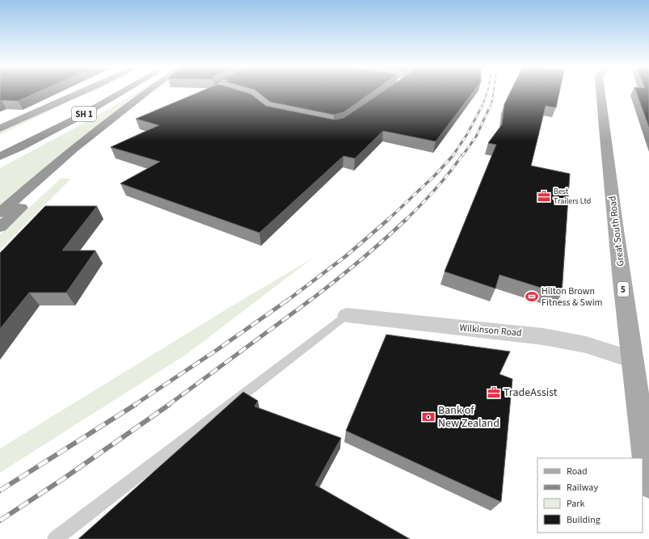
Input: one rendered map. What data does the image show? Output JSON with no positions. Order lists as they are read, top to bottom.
{
  "streets": {
    "highway": ["SH 1"],
    "main road": ["Great South Road", "5"],
    "street": ["Wilkinson Road"]
  },
  "crossings": [
    ["Great South Road", "Wilkinson Road"]
  ],
  "places": {
    "office": ["Best Trailers Ltd", "TradeAssist"],
    "sports": ["Hilton Brown Fitness & Swim"],
    "bank": ["Bank of New Zealand"]
  },
  "legend": [
    "Road",
    "Railway",
    "Park",
    "Building"
  ]
}
